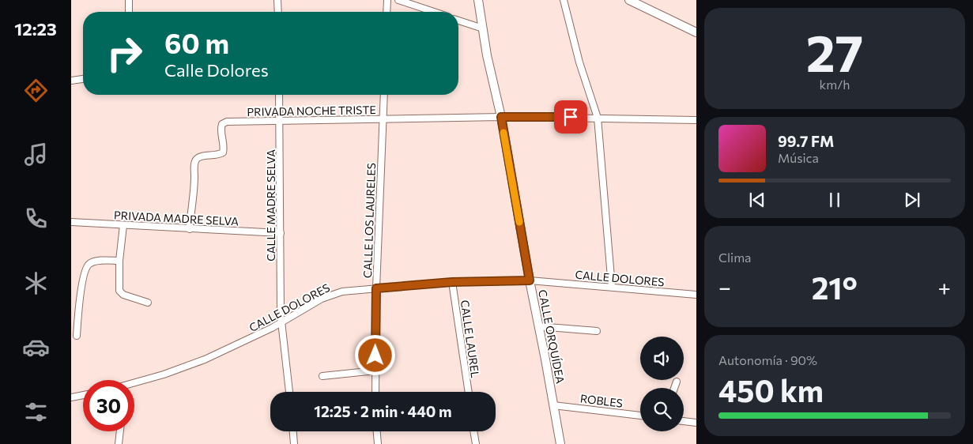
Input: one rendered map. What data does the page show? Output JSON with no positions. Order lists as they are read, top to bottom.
{
  "streets": {
    "street": [
      "PRIVADA NOCHE TRISTE",
      "CALLE MADRE SELVA",
      "PRIVADA MADRE SELVA",
      "CALLE LOS LAURELES",
      "CALLE DOLORES",
      "CALLE ORQUÍDEA",
      "CALLE LAUREL",
      "ROBLES"
    ]
  },
  "crossings": [
    ["PRIVADA NOCHE TRISTE", "CALLE MADRE SELVA"],
    ["PRIVADA NOCHE TRISTE", "PRIVADA MADRE SELVA"],
    ["PRIVADA NOCHE TRISTE", "CALLE LOS LAURELES"],
    ["PRIVADA NOCHE TRISTE", "CALLE ORQUÍDEA"],
    ["CALLE MADRE SELVA", "PRIVADA MADRE SELVA"],
    ["CALLE MADRE SELVA", "CALLE DOLORES"],
    ["CALLE LOS LAURELES", "CALLE DOLORES"],
    ["CALLE DOLORES", "CALLE ORQUÍDEA"],
    ["CALLE DOLORES", "CALLE LAUREL"],
    ["CALLE ORQUÍDEA", "ROBLES"]
  ],
  "page": {
    "tabs": "12:23",
    "tile": [
      ["27", "km/h"],
      "Clima",
      ["Autonomía · 90%", "450 km"]
    ],
    "turn": ["60 m", "Calle Dolores"],
    "song": ["99.7 FM", "Música"],
    "heat": ["−", "21°", "+"],
    "limit": "30",
    "trip": "12:25 · 2 min · 440 m"
  }
}
